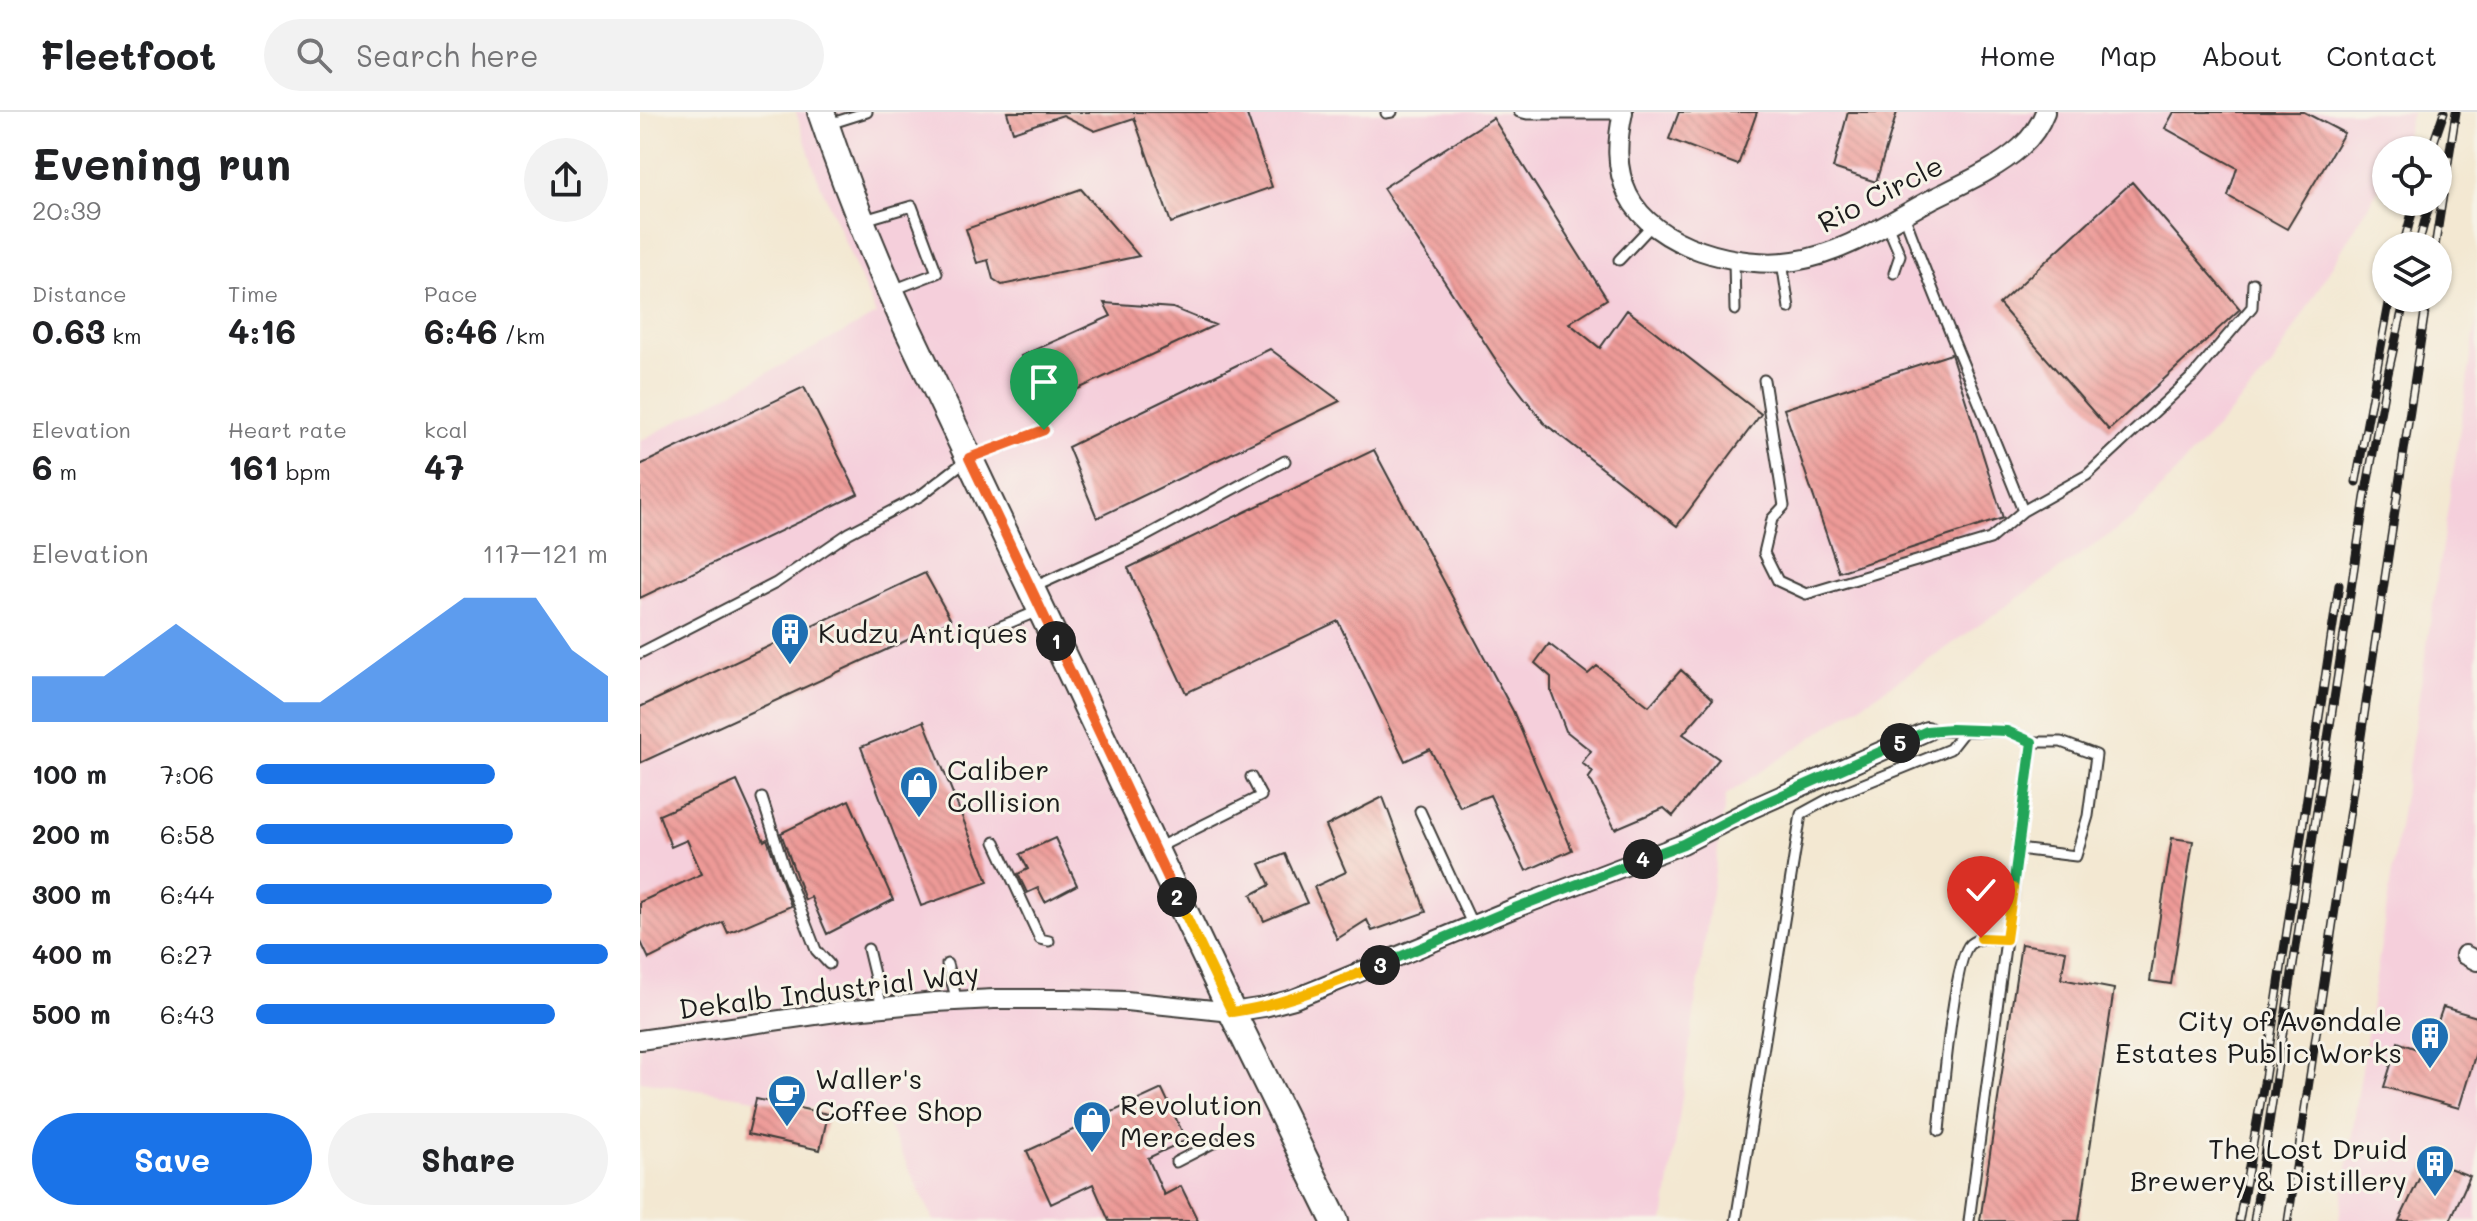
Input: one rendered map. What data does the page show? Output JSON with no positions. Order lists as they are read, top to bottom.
{
  "streets": {
    "street": ["Rio Circle", "Dekalb Industrial Way"]
  },
  "places": {
    "building": ["Kudzu Antiques", "City of Avondale Estates Public Works", "The Lost Druid Brewery & Distillery"],
    "shop": ["Caliber Collision", "Revolution Mercedes"],
    "cafe": ["Waller's Coffee Shop"]
  },
  "page": {
    "header": "Fleetfoot",
    "search": "Search here",
    "nav": [
      "Home",
      "Map",
      "About",
      "Contact"
    ],
    "heading": ["Evening run", "20:39"],
    "stats": [
      ["Distance", "0.63 km"],
      ["Time", "4:16"],
      ["Pace", "6:46 /km"],
      ["Elevation", "6 m"],
      ["Heart rate", "161 bpm"],
      ["kcal", "47"]
    ],
    "chart": ["Elevation", "117–121 m"],
    "pins": [
      "1",
      "5",
      "4",
      "2",
      "3"
    ],
    "list": [
      {
        "name": "100 m",
        "note": "7:06"
      },
      {
        "name": "200 m",
        "note": "6:58"
      },
      {
        "name": "300 m",
        "note": "6:44"
      },
      {
        "name": "400 m",
        "note": "6:27"
      },
      {
        "name": "500 m",
        "note": "6:43"
      }
    ],
    "buttons": ["Save", "Share"]
  }
}
